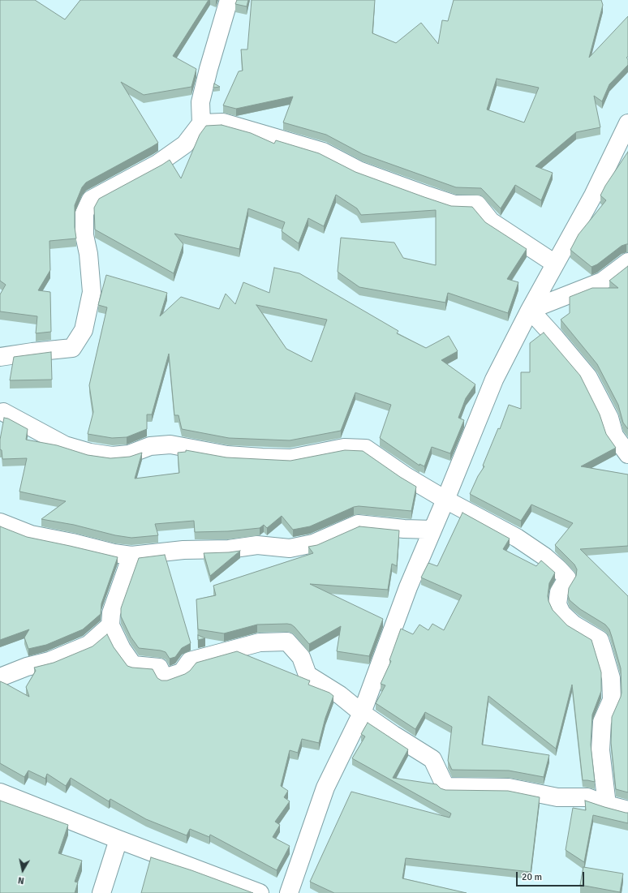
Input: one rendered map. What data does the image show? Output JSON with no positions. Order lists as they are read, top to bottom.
{
  "scale_bar": "20 m",
  "north": "bottom"
}
